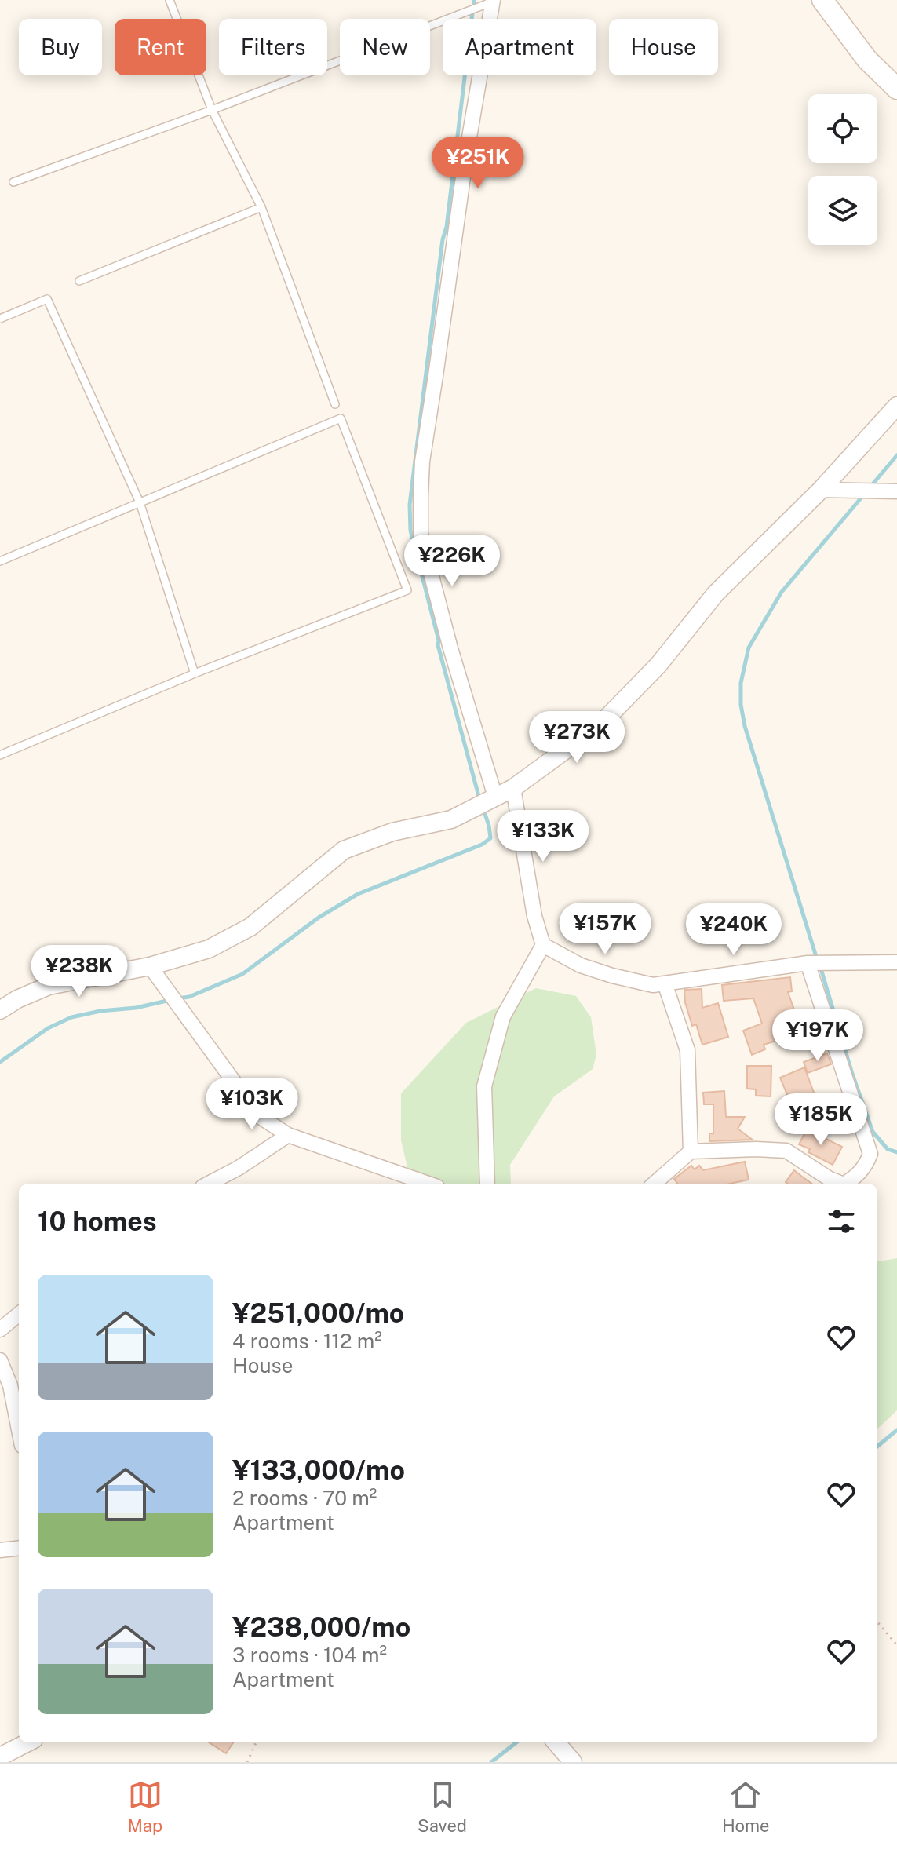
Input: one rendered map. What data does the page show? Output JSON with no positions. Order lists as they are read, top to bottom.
{
  "page": {
    "chip": [
      "Buy",
      "Rent",
      "Filters",
      "New",
      "Apartment",
      "House"
    ],
    "price": [
      "¥251K",
      "¥226K",
      "¥273K",
      "¥133K",
      "¥157K",
      "¥240K",
      "¥238K",
      "¥197K",
      "¥103K",
      "¥185K"
    ],
    "heading": "10 homes",
    "list": [
      {
        "name": "¥251,000/mo",
        "note": "4 rooms · 112 m² · House"
      },
      {
        "name": "¥133,000/mo",
        "note": "2 rooms · 70 m² · Apartment"
      },
      {
        "name": "¥238,000/mo",
        "note": "3 rooms · 104 m² · Apartment"
      }
    ],
    "tabs": ["Map", "Saved", "Home"]
  }
}
